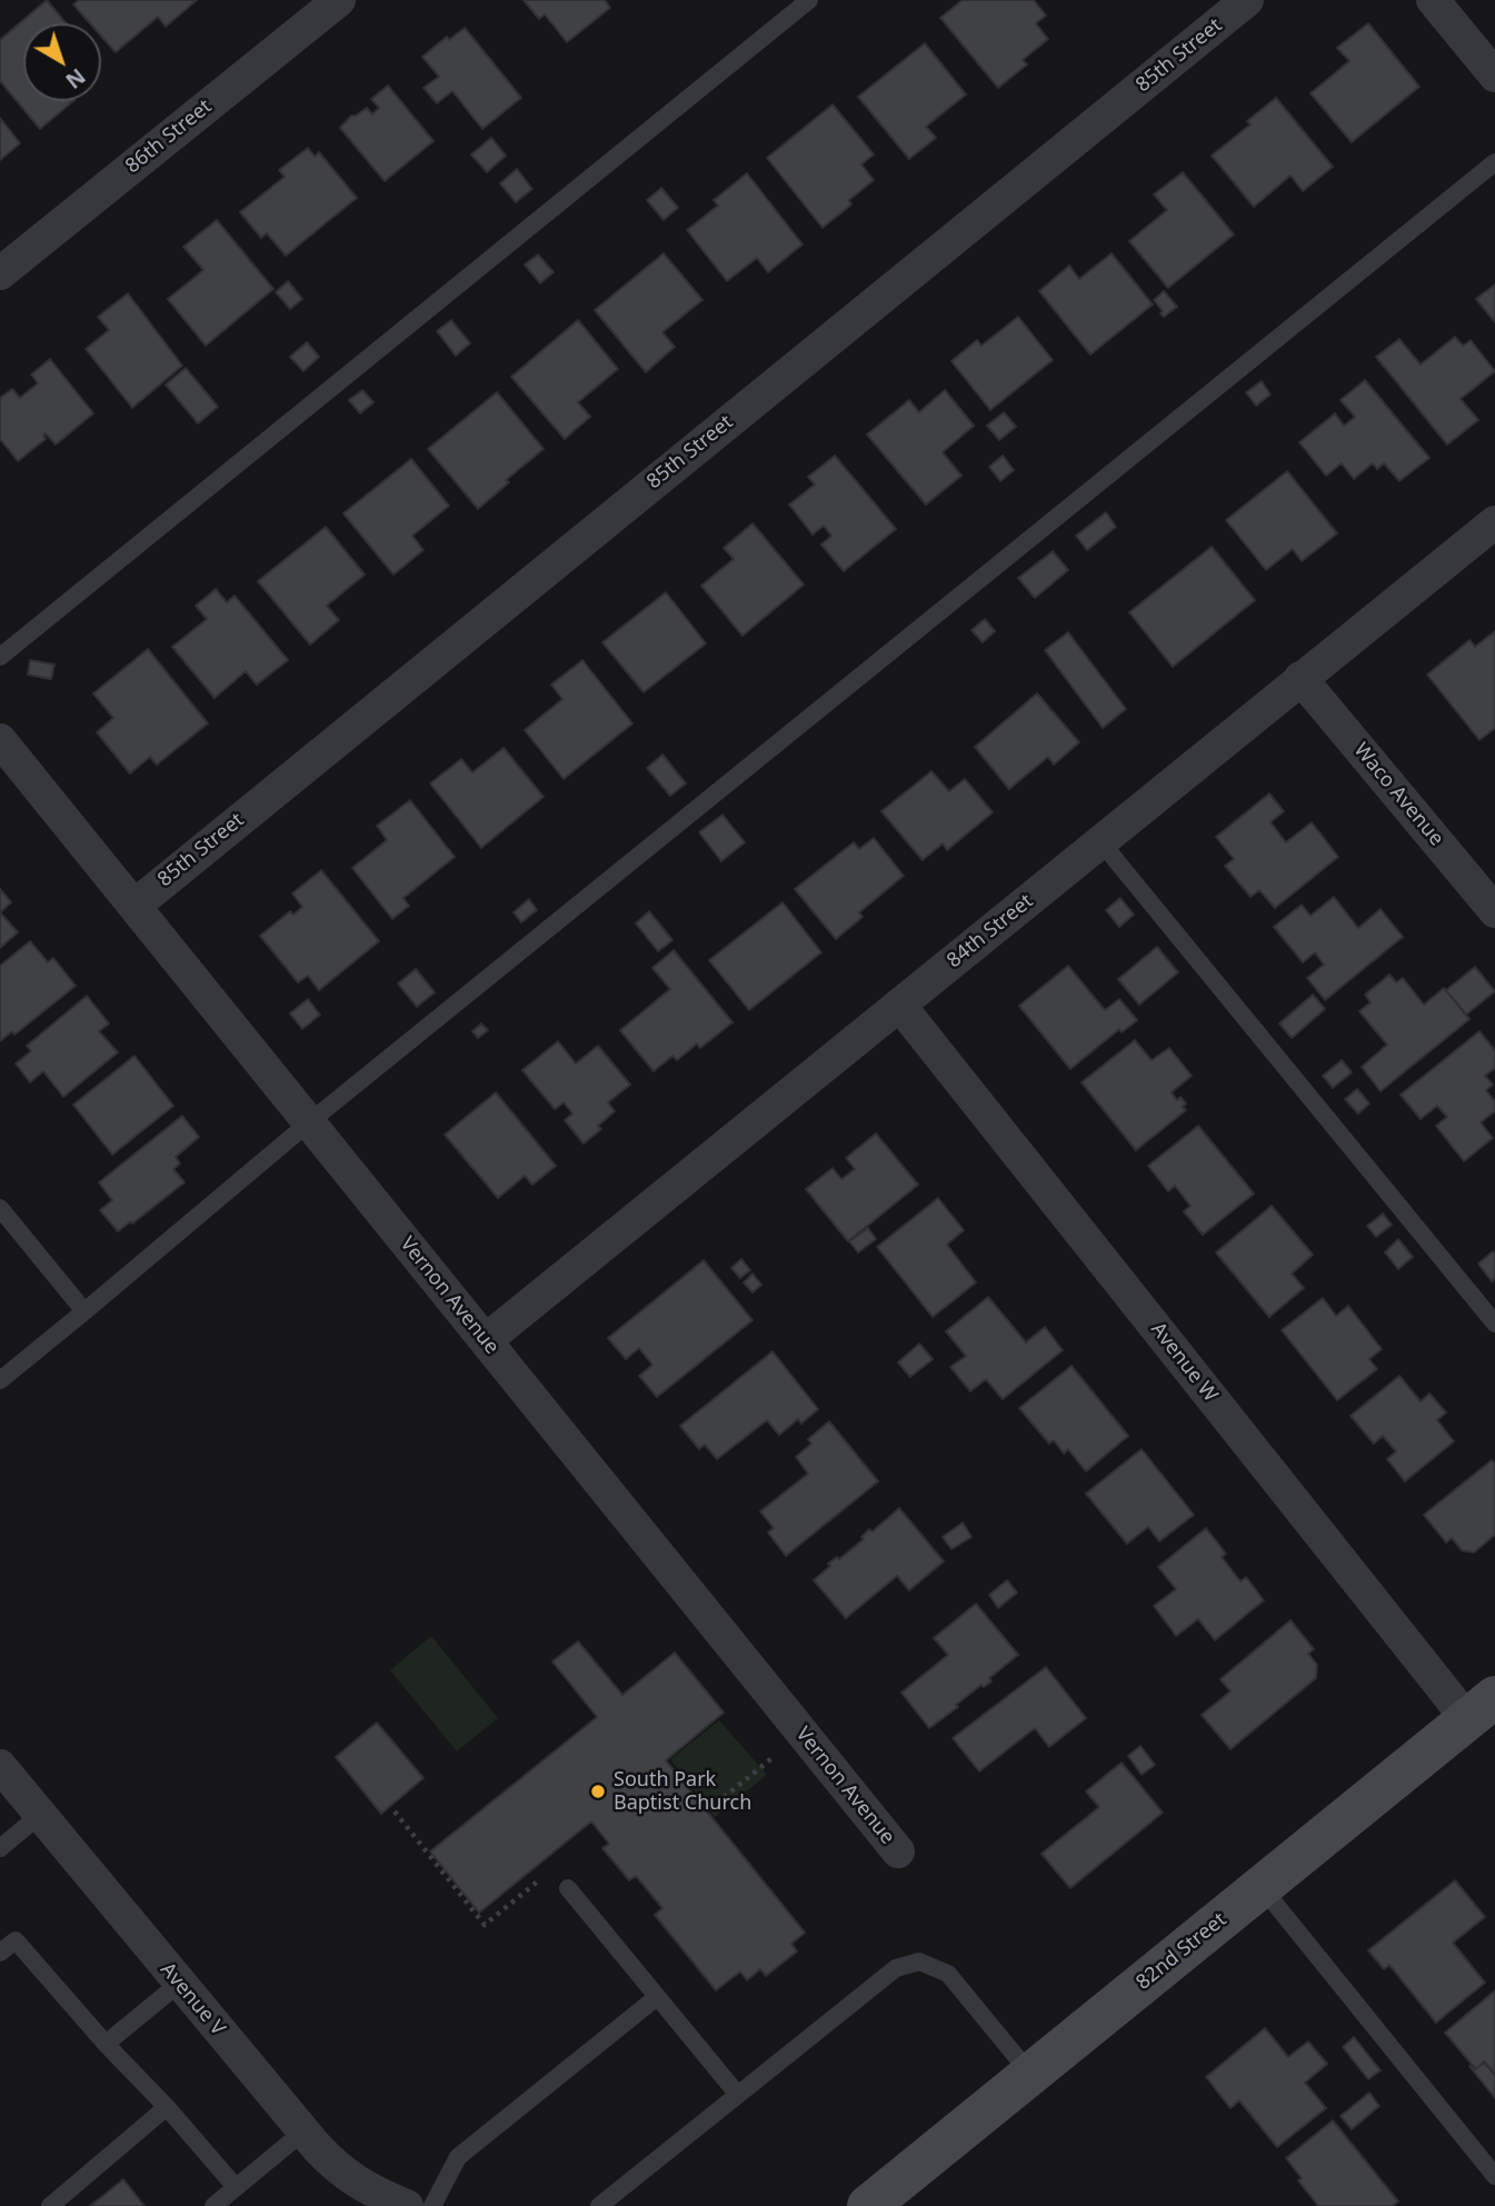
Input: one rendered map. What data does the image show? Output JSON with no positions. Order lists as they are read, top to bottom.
{
  "streets": {
    "main road": ["82nd Street"],
    "street": [
      "85th Street",
      "86th Street",
      "Waco Avenue",
      "84th Street",
      "Vernon Avenue",
      "Avenue W",
      "Avenue V"
    ]
  },
  "crossings": [
    ["85th Street", "Vernon Avenue"],
    ["Waco Avenue", "84th Street"],
    ["84th Street", "Vernon Avenue"],
    ["84th Street", "Avenue W"],
    ["Avenue W", "82nd Street"]
  ],
  "places": ["South Park Baptist Church"],
  "north": "bottom right"
}
